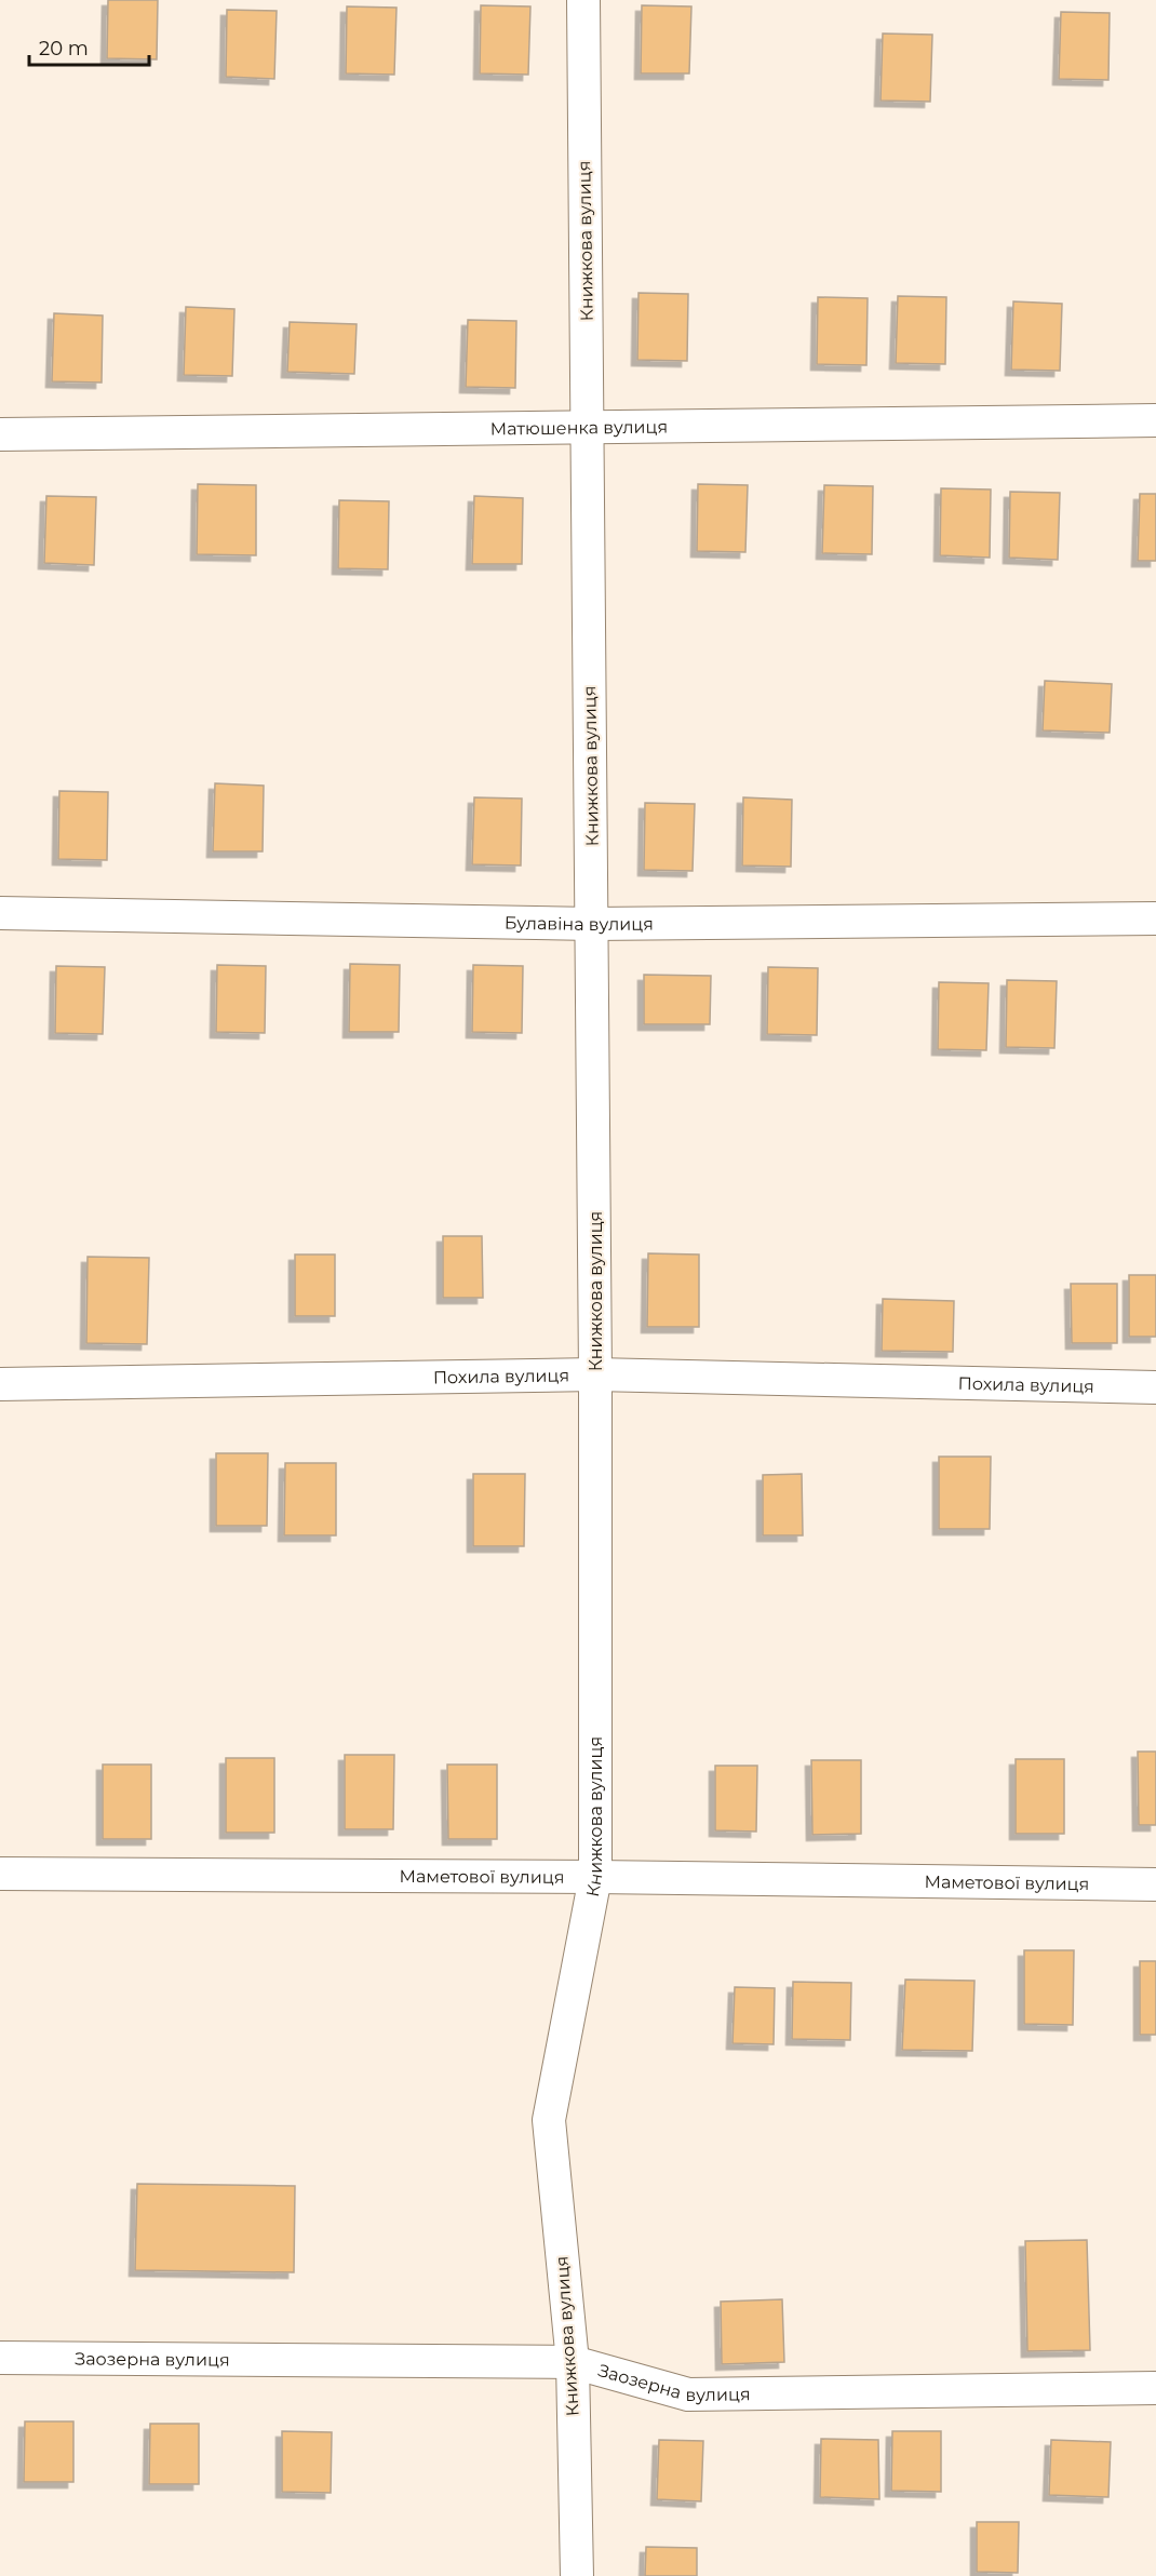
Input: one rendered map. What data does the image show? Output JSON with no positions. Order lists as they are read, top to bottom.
{
  "streets": {
    "street": [
      "Книжкова вулиця",
      "Матюшенка вулиця",
      "Булавіна вулиця",
      "Похила вулиця",
      "Маметової вулиця",
      "Заозерна вулиця"
    ]
  },
  "crossings": [
    ["Книжкова вулиця", "Матюшенка вулиця"],
    ["Книжкова вулиця", "Булавіна вулиця"],
    ["Книжкова вулиця", "Похила вулиця"],
    ["Книжкова вулиця", "Маметової вулиця"],
    ["Книжкова вулиця", "Заозерна вулиця"]
  ],
  "scale_bar": "20 m"
}
